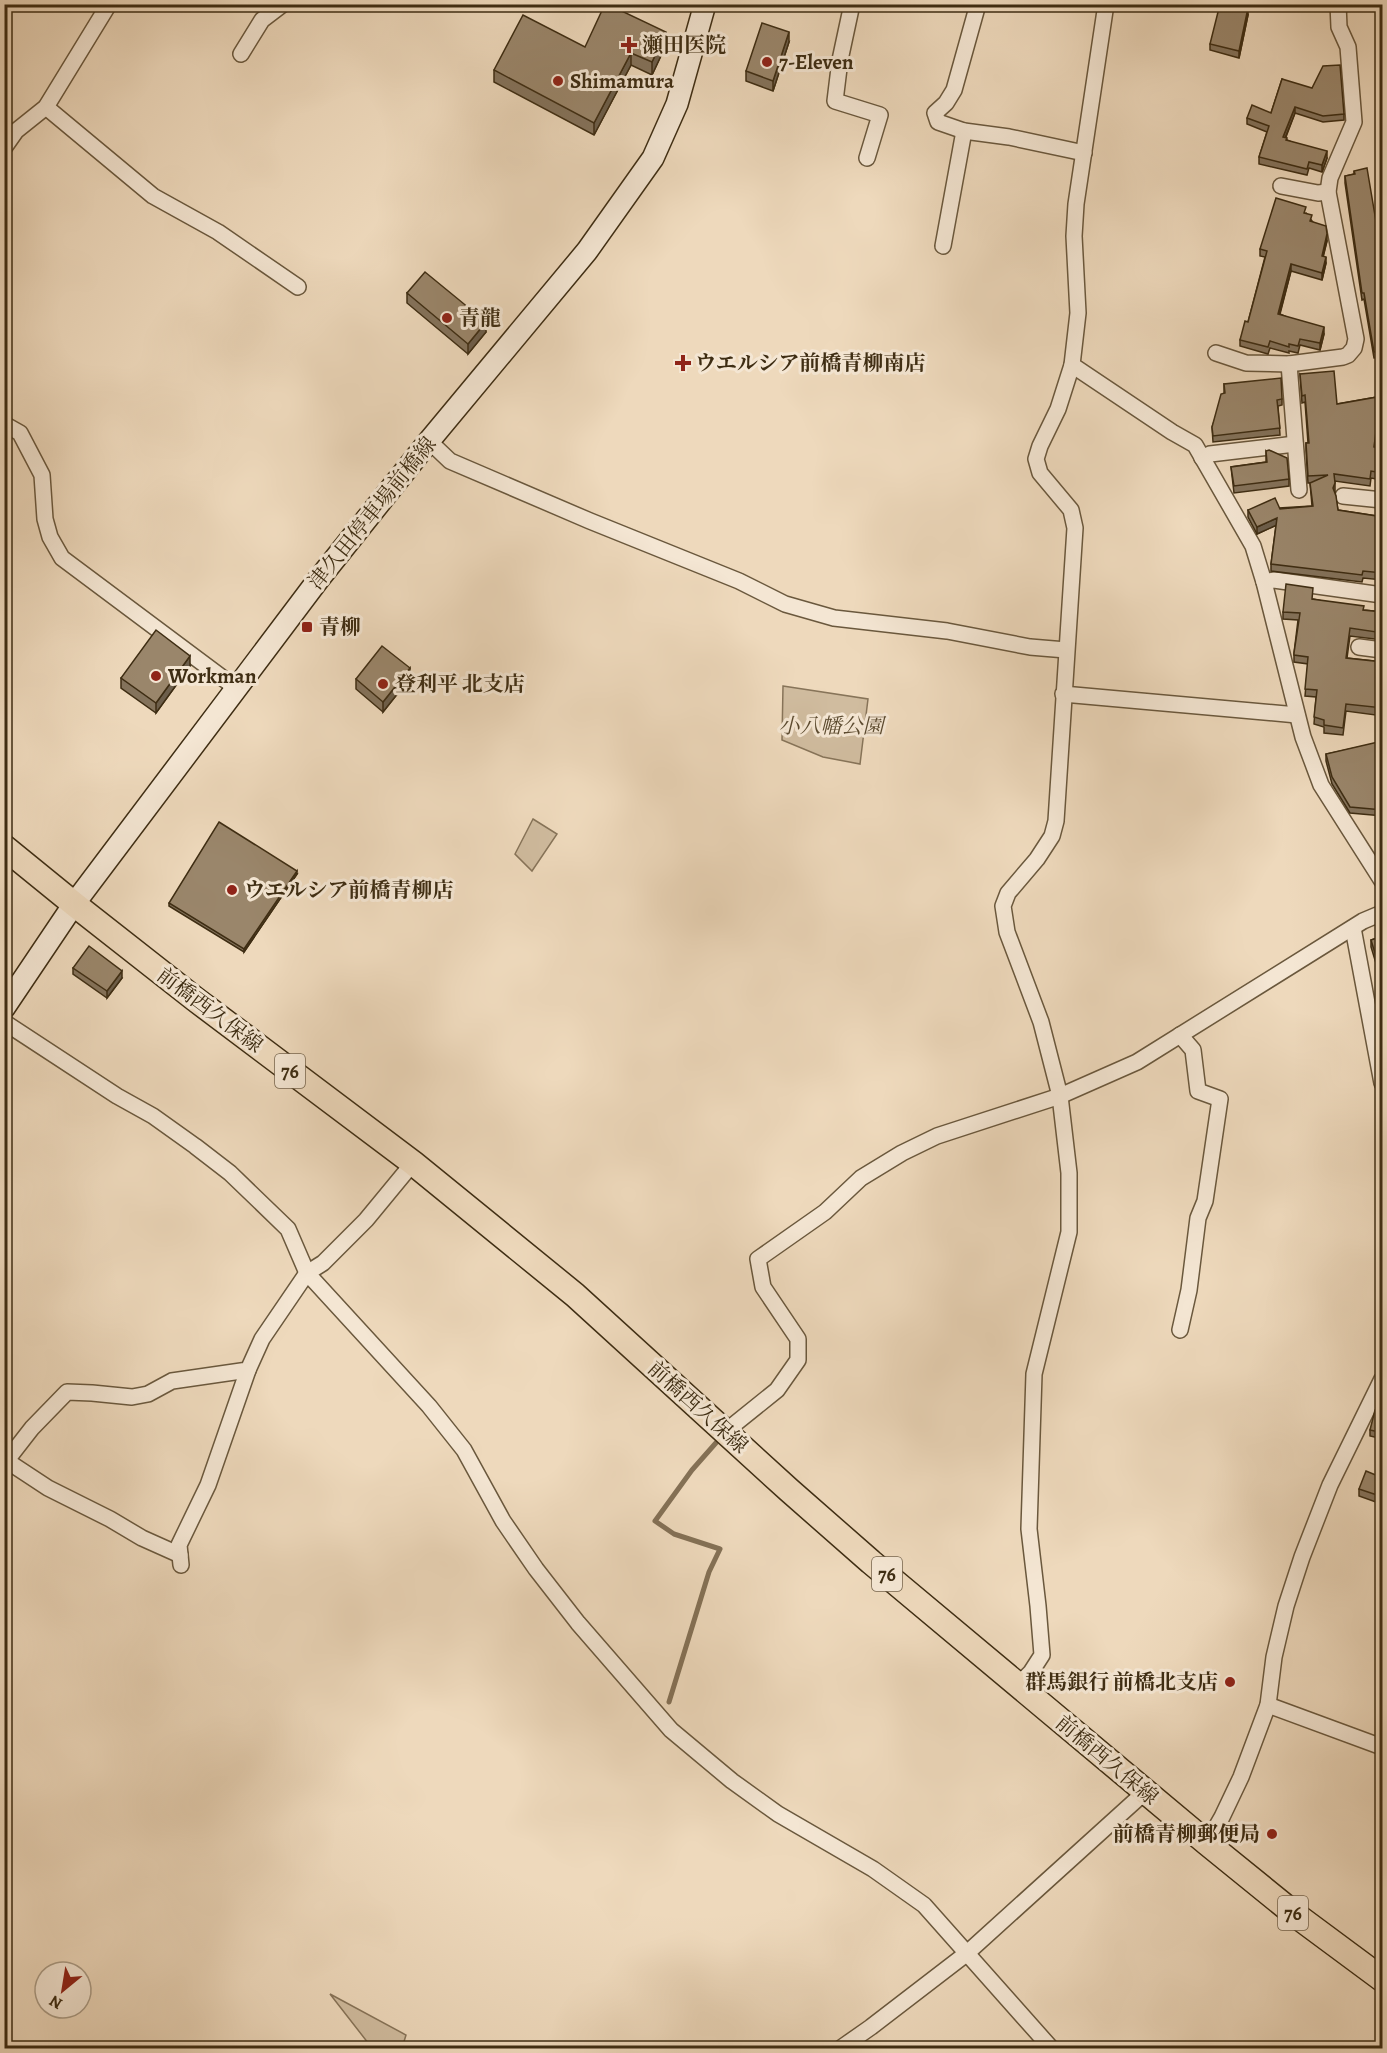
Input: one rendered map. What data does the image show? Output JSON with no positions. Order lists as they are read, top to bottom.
{
  "streets": {
    "main road": ["津久田停車場前橋線", "前橋西久保線", "76"]
  },
  "crossings": [
    ["津久田停車場前橋線", "前橋西久保線"]
  ],
  "parks": ["小八幡公園"],
  "places": {
    "health": ["瀬田医院", "ウエルシア前橋青柳南店"],
    "other": [
      "7-Eleven",
      "Shimamura",
      "青龍",
      "Workman",
      "登利平 北支店",
      "ウエルシア前橋青柳店",
      "群馬銀行 前橋北支店",
      "前橋青柳郵便局"
    ],
    "transit": ["青柳"]
  },
  "north": "bottom left"
}
